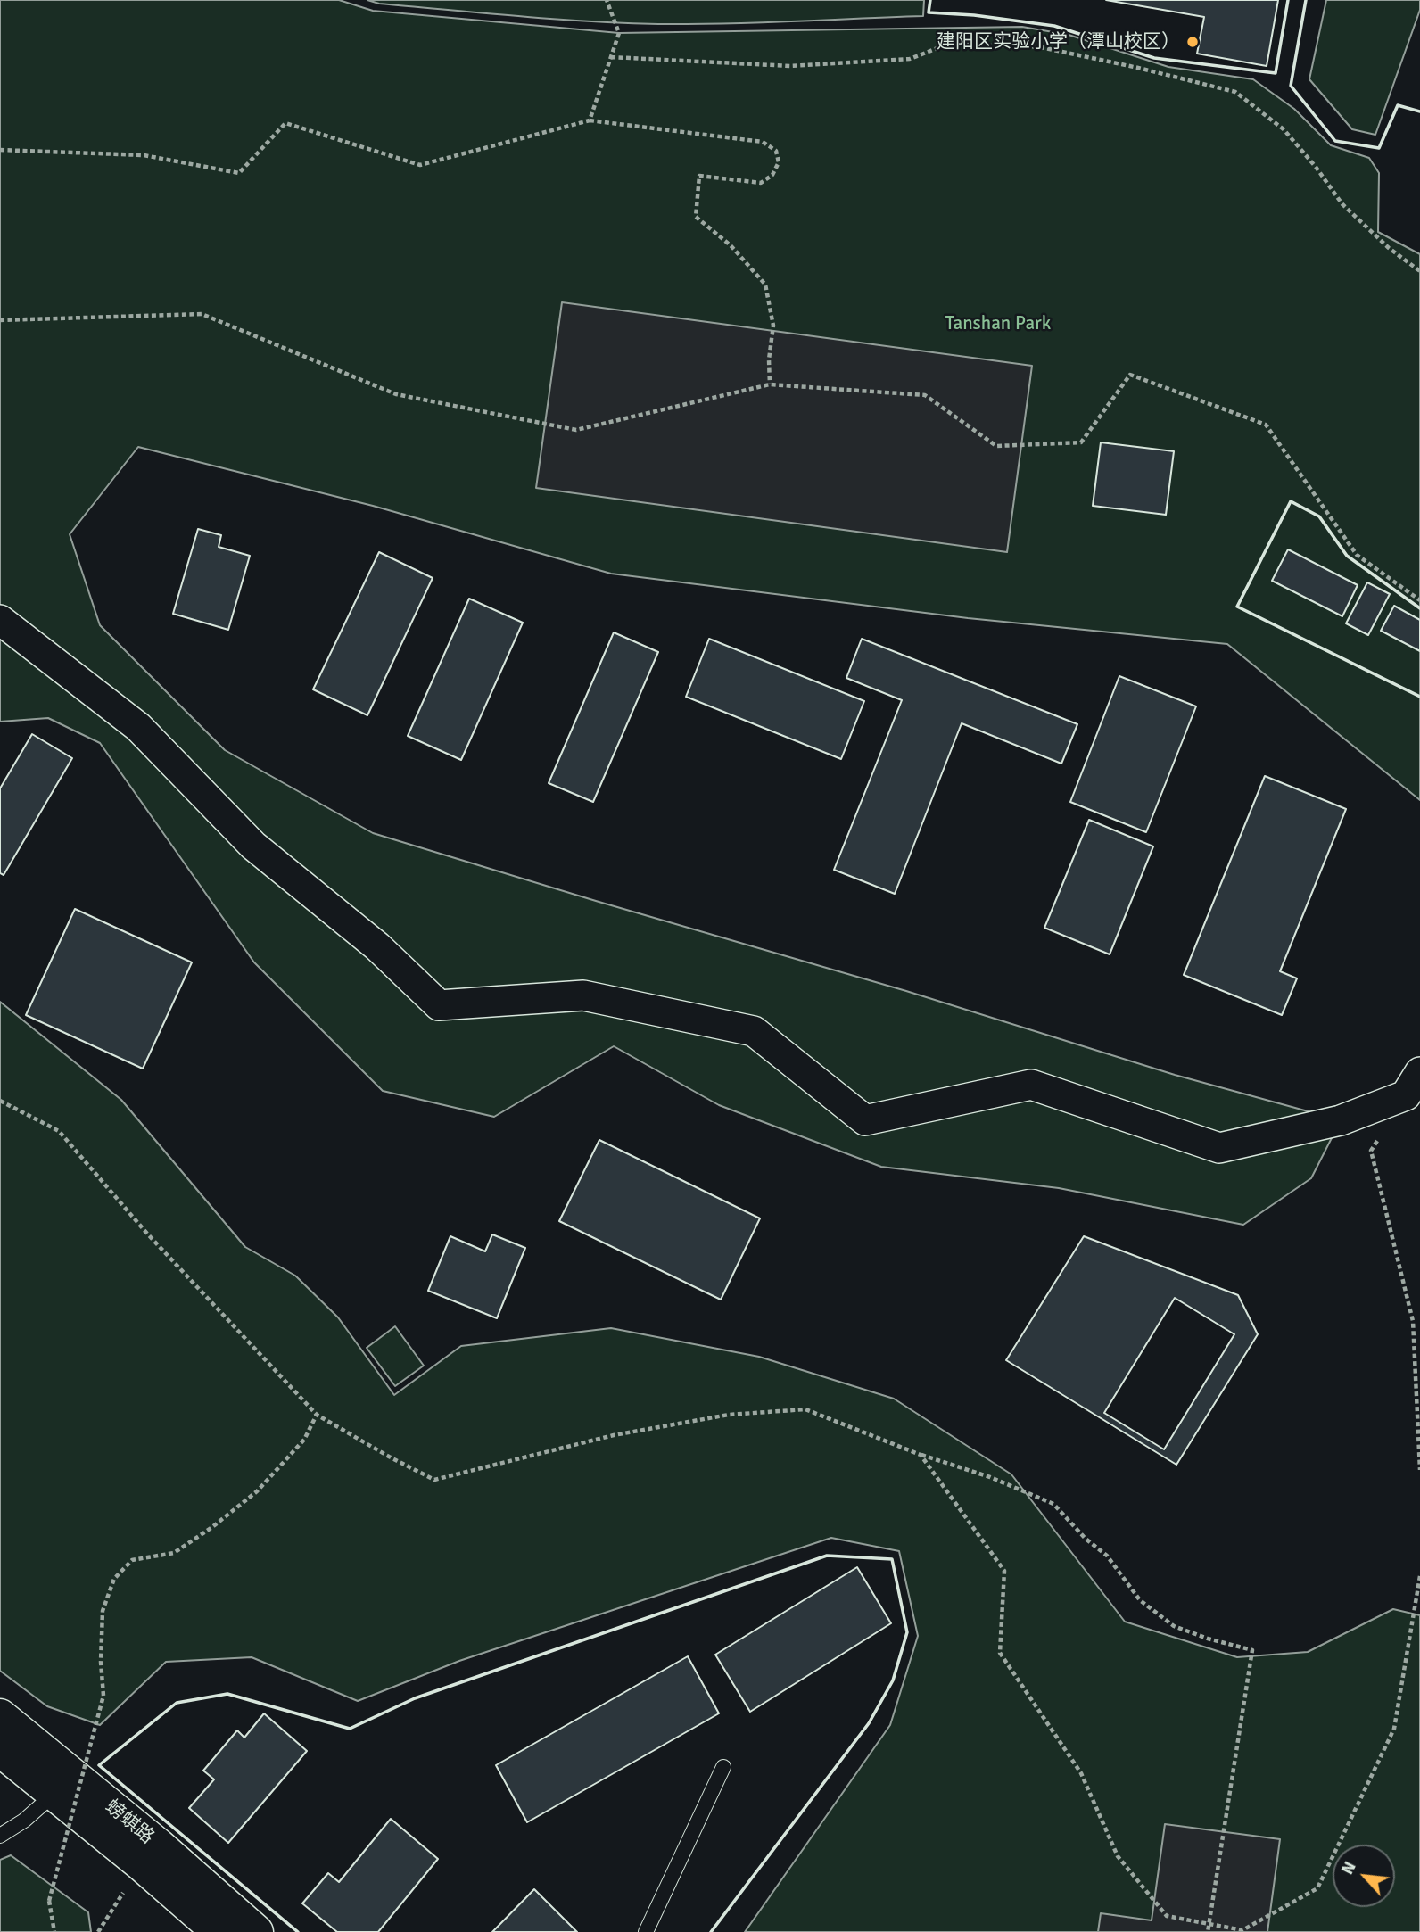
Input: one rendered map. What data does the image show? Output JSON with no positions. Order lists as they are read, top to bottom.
{
  "streets": {
    "main road": ["螃蜞路"]
  },
  "parks": ["Tanshan Park"],
  "places": ["建阳区实验小学（潭山校区）"],
  "north": "top left"
}
